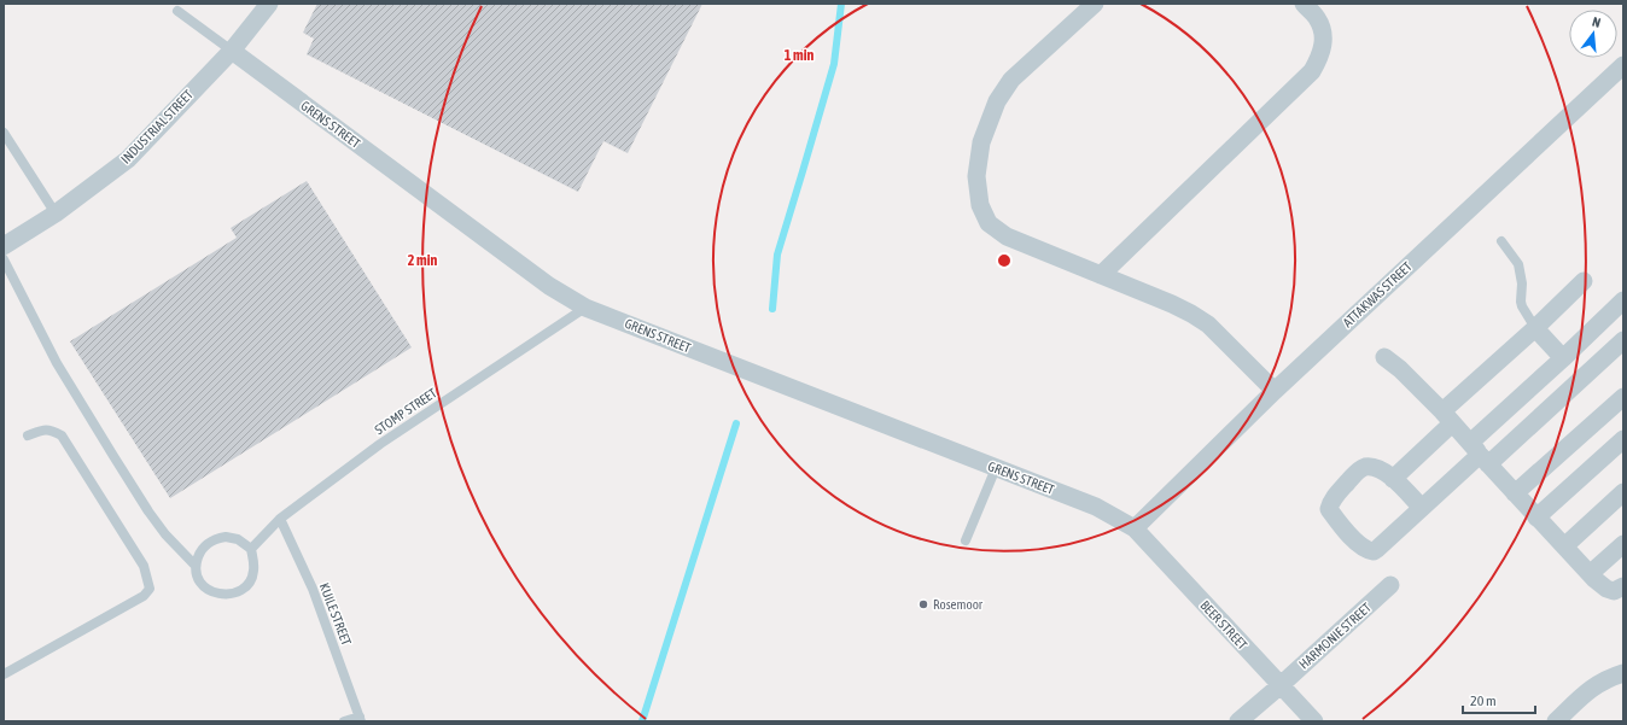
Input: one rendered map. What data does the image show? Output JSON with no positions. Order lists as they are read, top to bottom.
{
  "streets": {
    "street": [
      "GRENS STREET",
      "INDUSTRIAL STREET",
      "ATTAKWAS STREET",
      "BEER STREET",
      "HARMONIE STREET"
    ],
    "lane": ["STOMP STREET", "KUILE STREET"]
  },
  "crossings": [
    ["GRENS STREET", "INDUSTRIAL STREET"],
    ["GRENS STREET", "ATTAKWAS STREET"],
    ["GRENS STREET", "STOMP STREET"],
    ["GRENS STREET", "BEER STREET"],
    ["ATTAKWAS STREET", "BEER STREET"],
    ["STOMP STREET", "KUILE STREET"],
    ["BEER STREET", "HARMONIE STREET"]
  ],
  "places": ["Rosemoor"],
  "scale_bar": "20 m",
  "north": "top",
  "rings": ["1 min", "2 min"]
}
